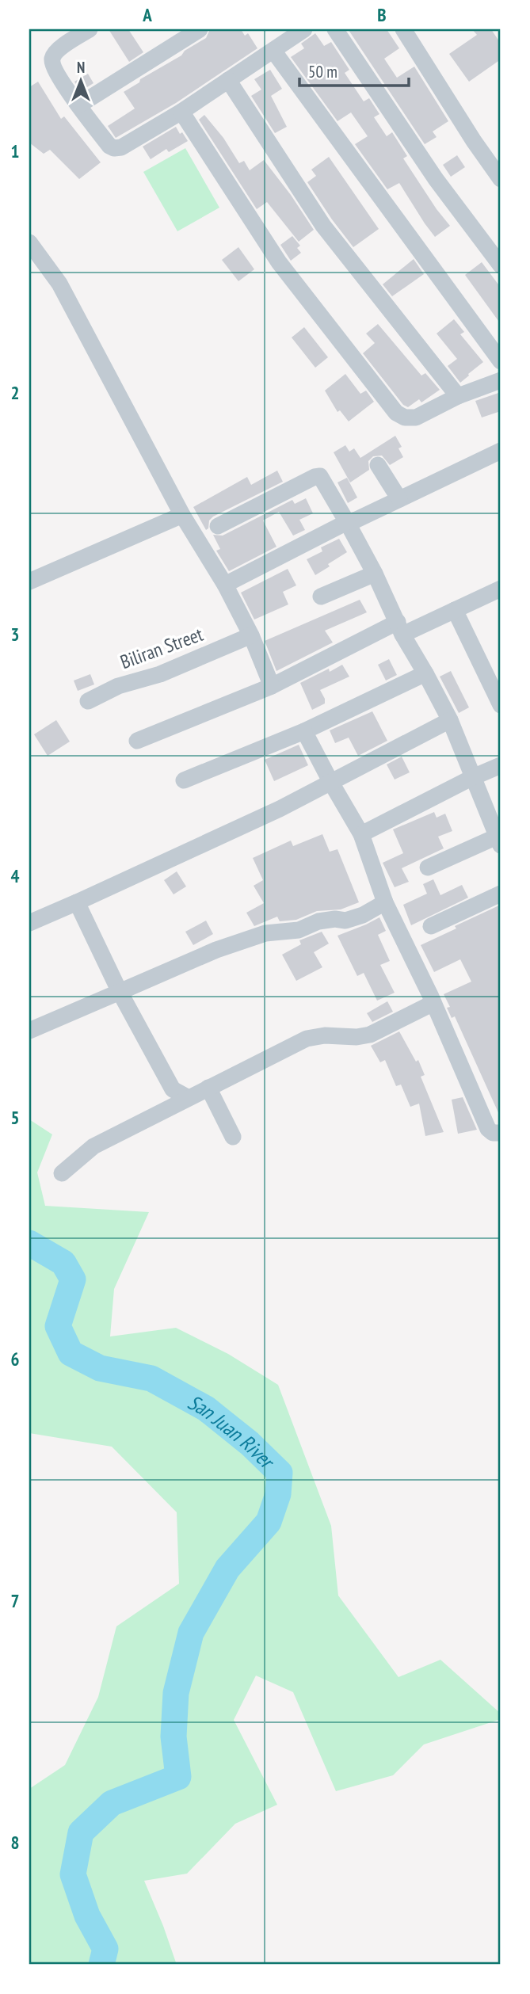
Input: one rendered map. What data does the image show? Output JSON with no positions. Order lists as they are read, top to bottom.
{
  "streets": {
    "street": ["Biliran Street"]
  },
  "water": ["San Juan River"],
  "scale_bar": "50 m",
  "north": "top",
  "grid": {
    "columns": ["A", "B"],
    "rows": [
      "1",
      "2",
      "3",
      "4",
      "5",
      "6",
      "7",
      "8"
    ]
  }
}
